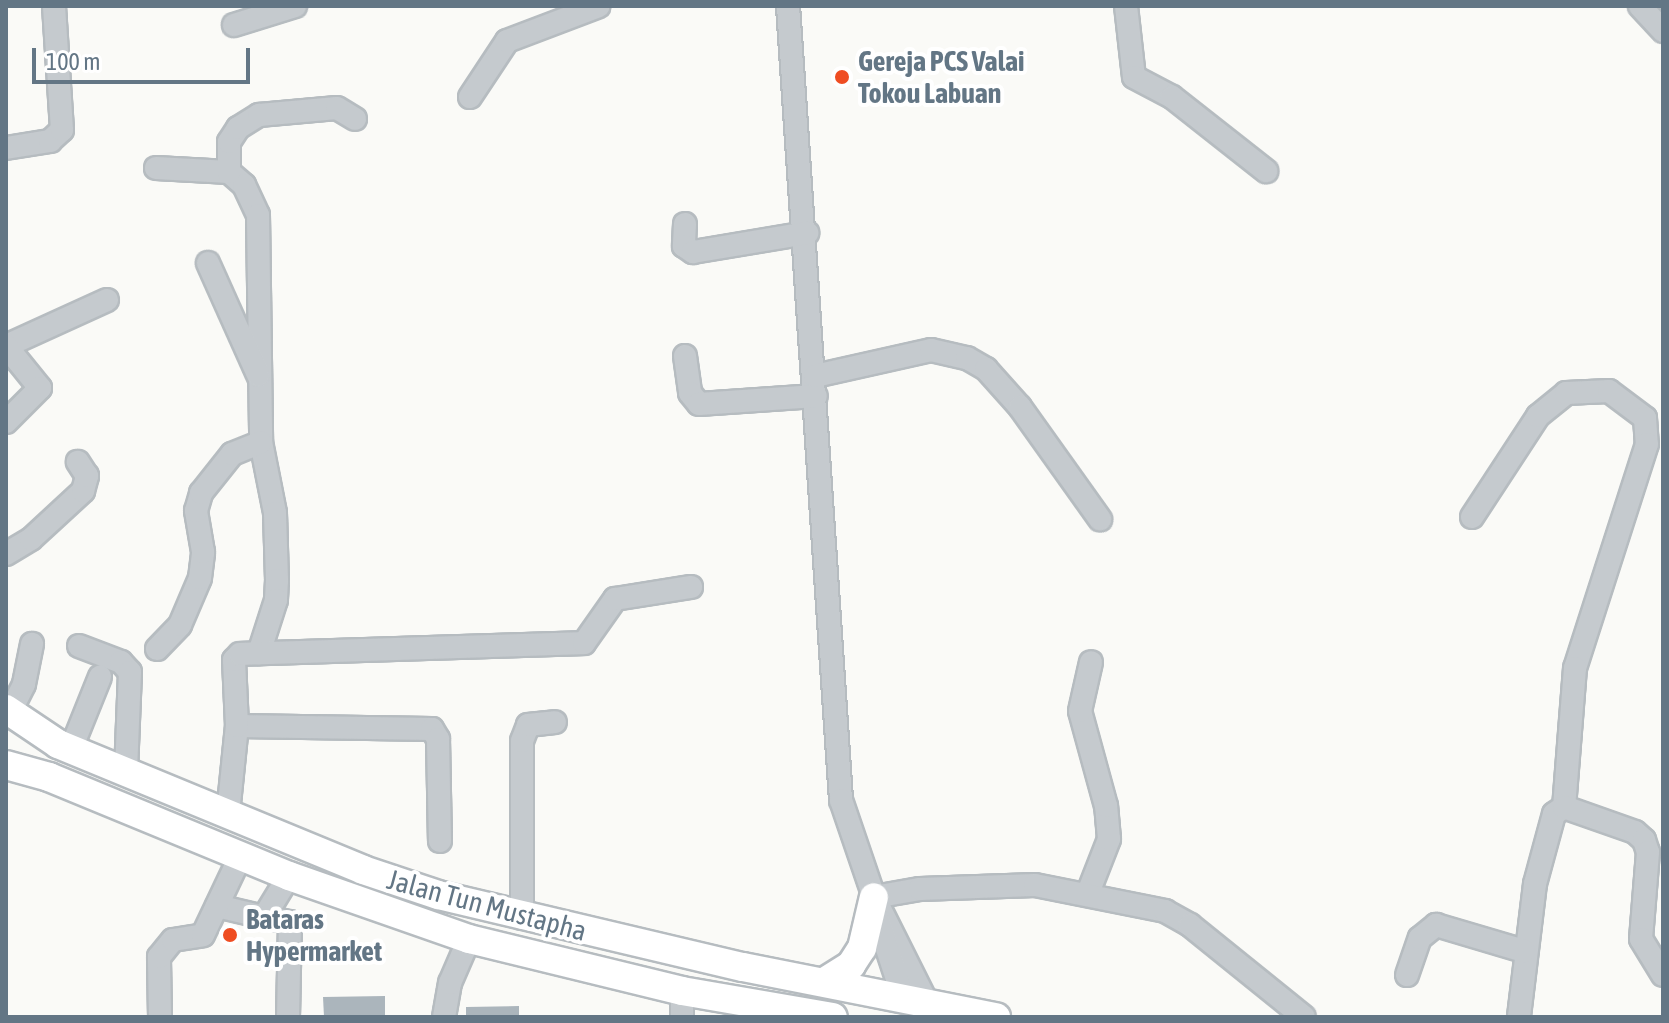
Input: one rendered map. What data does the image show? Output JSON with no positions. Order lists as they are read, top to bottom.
{
  "streets": {
    "main road": ["Jalan Tun Mustapha"]
  },
  "places": ["Gereja PCS Valai Tokou Labuan", "Bataras Hypermarket"],
  "scale_bar": "100 m"
}
